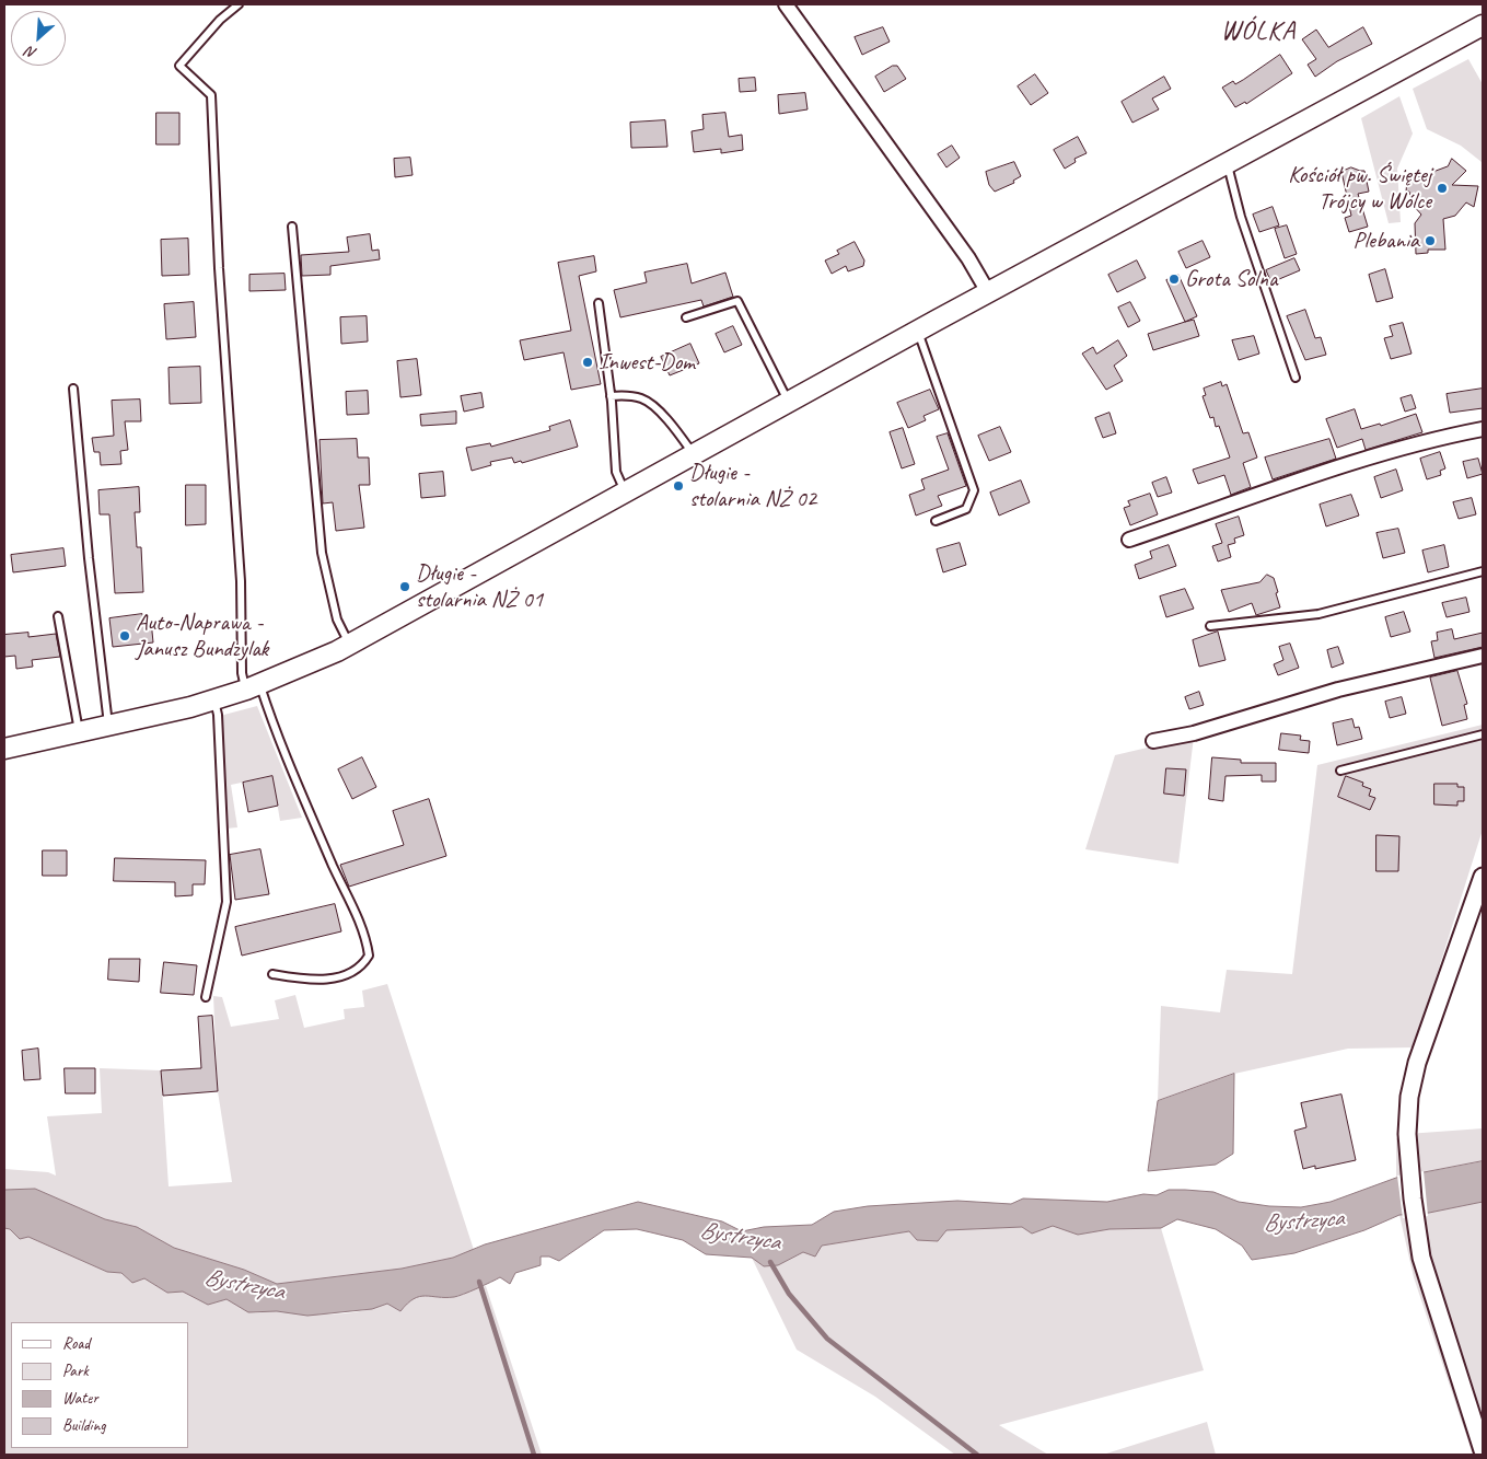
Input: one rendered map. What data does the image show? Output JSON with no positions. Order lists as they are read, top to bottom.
{
  "districts": ["WÓLKA"],
  "water": ["Bystrzyca"],
  "places": [
    "Kościół pw. Świętej Trójcy w Wólce",
    "Plebania",
    "Grota Solna",
    "Inwest-Dom",
    "Długie - stolarnia NŻ 02",
    "Długie - stolarnia NŻ 01",
    "Auto-Naprawa - Janusz Bundzylak"
  ],
  "legend": [
    "Road",
    "Park",
    "Water",
    "Building"
  ],
  "north": "bottom left"
}
